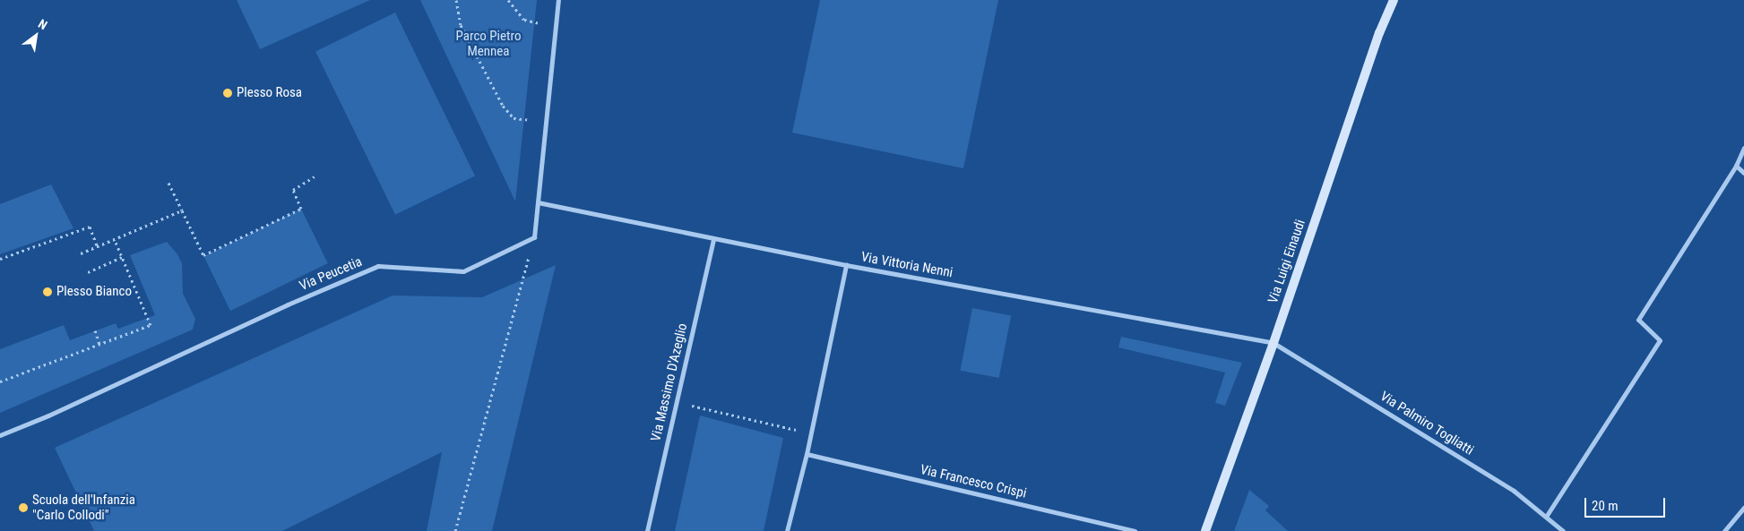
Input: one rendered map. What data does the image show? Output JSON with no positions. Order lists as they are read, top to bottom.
{
  "streets": {
    "main road": ["Via Luigi Einaudi"],
    "street": [
      "Via Vittoria Nenni",
      "Via Peucetia",
      "Via Massimo D'Azeglio",
      "Via Palmiro Togliatti",
      "Via Francesco Crispi"
    ]
  },
  "crossings": [
    ["Via Luigi Einaudi", "Via Vittoria Nenni"],
    ["Via Luigi Einaudi", "Via Palmiro Togliatti"],
    ["Via Vittoria Nenni", "Via Massimo D'Azeglio"],
    ["Via Vittoria Nenni", "Via Palmiro Togliatti"]
  ],
  "parks": ["Parco Pietro Mennea"],
  "places": ["Plesso Rosa", "Plesso Bianco", "Scuola dell'Infanzia \"Carlo Collodi\""],
  "scale_bar": "20 m",
  "north": "top right"
}
